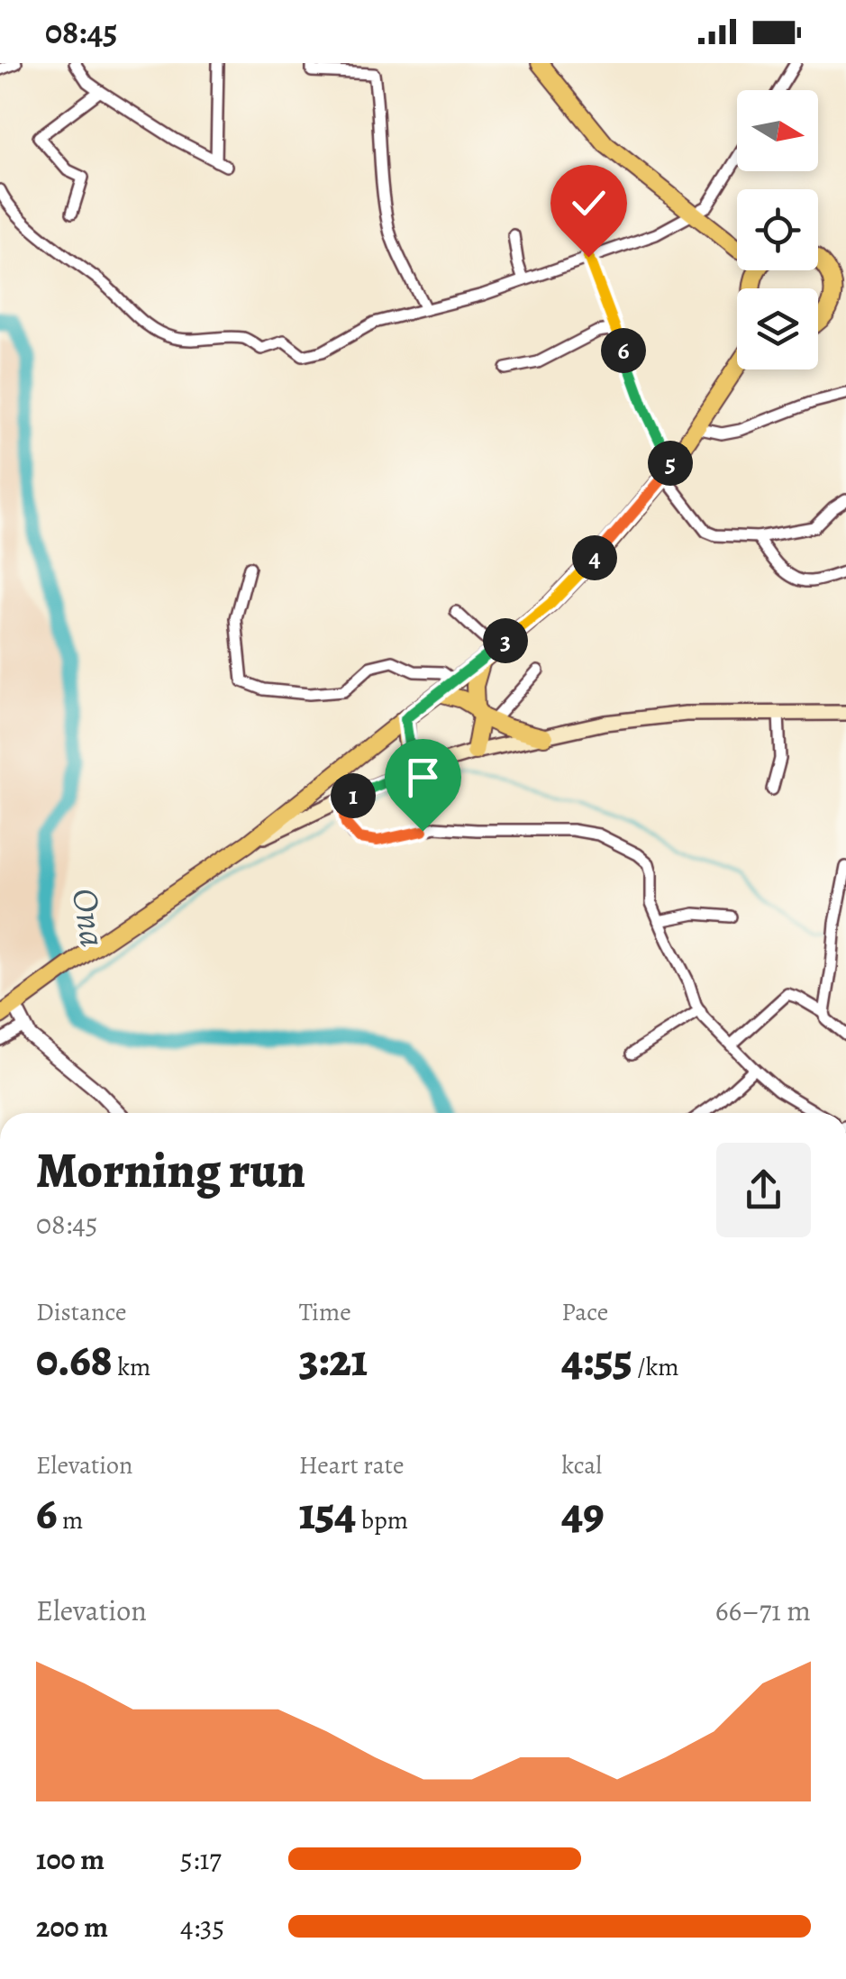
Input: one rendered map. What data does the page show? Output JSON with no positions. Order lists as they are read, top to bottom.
{
  "water": ["Ona"],
  "north": "right",
  "page": {
    "status": "08:45",
    "pins": [
      "6",
      "5",
      "4",
      "3",
      "1"
    ],
    "heading": ["Morning run", "08:45"],
    "stats": [
      ["Distance", "0.68 km"],
      ["Time", "3:21"],
      ["Pace", "4:55 /km"],
      ["Elevation", "6 m"],
      ["Heart rate", "154 bpm"],
      ["kcal", "49"]
    ],
    "chart": ["Elevation", "66–71 m"],
    "list": [
      {
        "name": "100 m",
        "note": "5:17"
      },
      {
        "name": "200 m",
        "note": "4:35"
      }
    ]
  }
}
